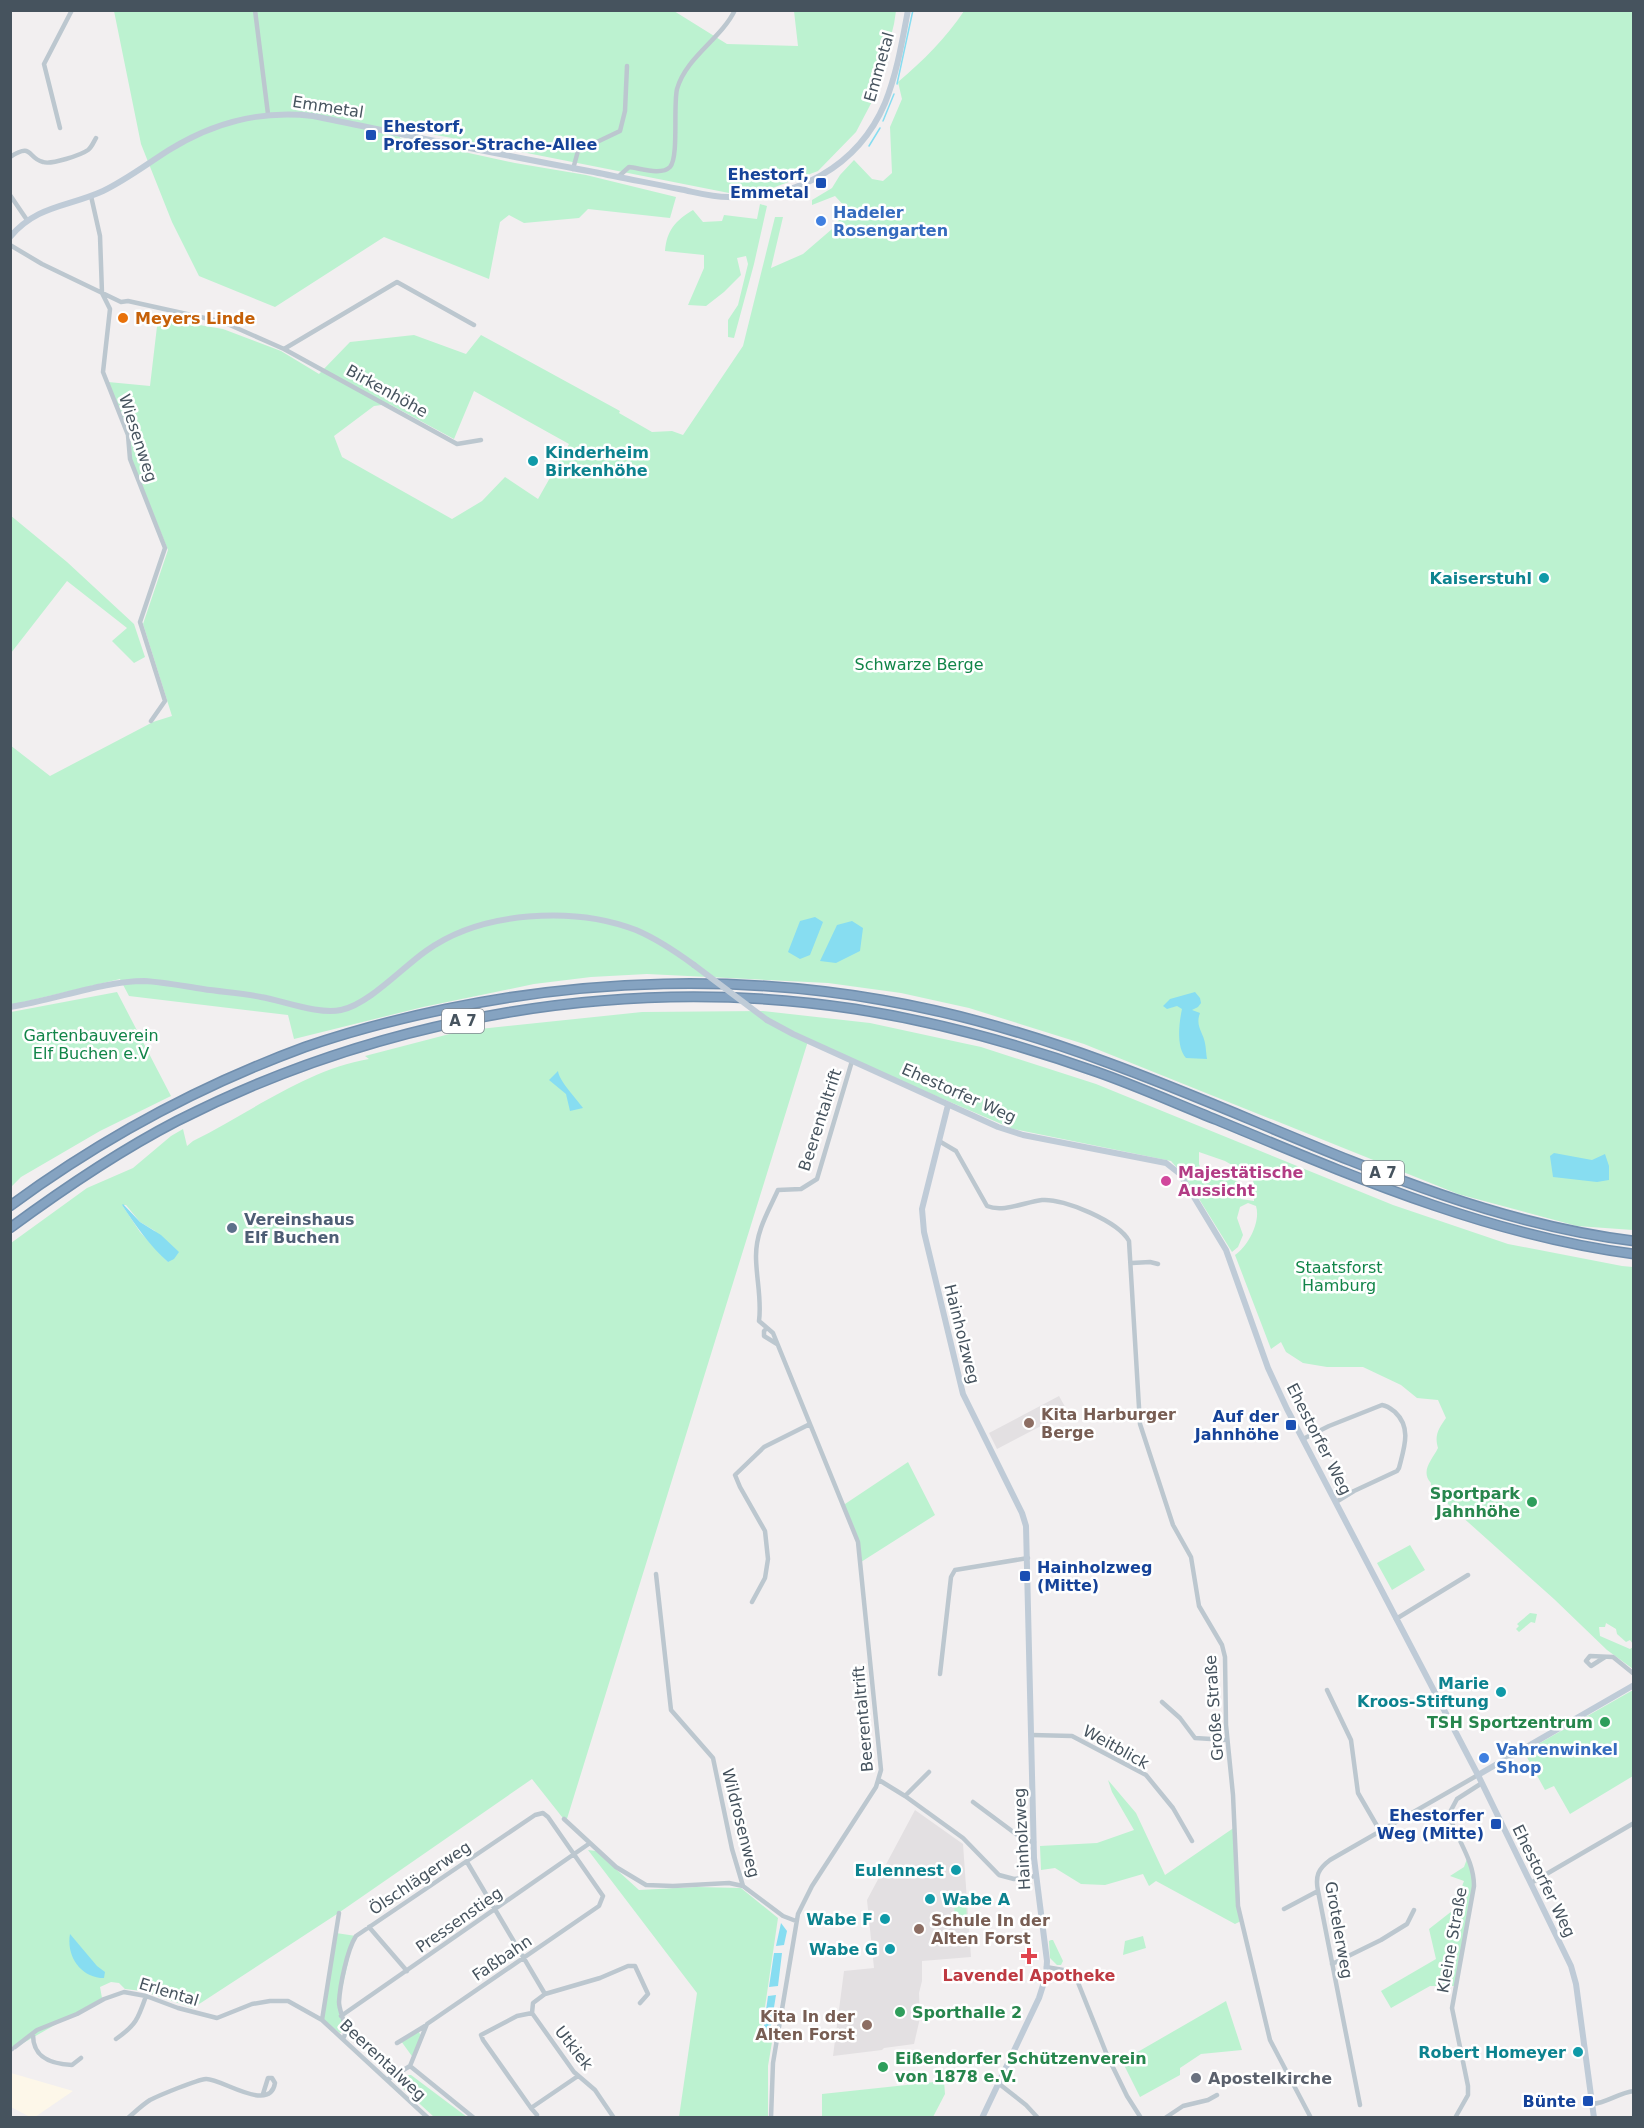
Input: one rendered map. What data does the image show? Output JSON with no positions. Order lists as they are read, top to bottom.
{
  "streets": {
    "highway": ["A 7"],
    "main road": ["Emmetal", "Ehestorfer Weg", "Hainholzweg"],
    "street": [
      "Birkenhöhe",
      "Wiesenweg",
      "Beerentaltrift",
      "Große Straße",
      "Weitblick",
      "Wildrosenweg",
      "Ölschlägerweg",
      "Pressenstieg",
      "Grotelerweg",
      "Kleine Straße",
      "Faßbahn",
      "Erlental",
      "Utkiek",
      "Beerentalweg"
    ]
  },
  "crossings": [
    ["Birkenhöhe", "Wiesenweg"],
    ["Ehestorfer Weg", "Beerentaltrift"],
    ["Ehestorfer Weg", "Hainholzweg"],
    ["Ehestorfer Weg", "Grotelerweg"],
    ["Ehestorfer Weg", "Kleine Straße"],
    ["Beerentaltrift", "Wildrosenweg"],
    ["Hainholzweg", "Große Straße"],
    ["Hainholzweg", "Weitblick"],
    ["Ölschlägerweg", "Pressenstieg"],
    ["Ölschlägerweg", "Faßbahn"],
    ["Ölschlägerweg", "Beerentalweg"],
    ["Pressenstieg", "Faßbahn"],
    ["Erlental", "Beerentalweg"]
  ],
  "parks": ["Schwarze Berge", "Gartenbauverein Elf Buchen e.V", "Staatsforst Hamburg"],
  "places": {
    "transit": [
      "Ehestorf, Professor-Strache-Allee",
      "Ehestorf, Emmetal",
      "Auf der Jahnhöhe",
      "Hainholzweg (Mitte)",
      "Ehestorfer Weg (Mitte)",
      "Bünte"
    ],
    "other": [
      "Hadeler Rosengarten",
      "Meyers Linde",
      "Kinderheim Birkenhöhe",
      "Kaiserstuhl",
      "Majestätische Aussicht",
      "Vereinshaus Elf Buchen",
      "Kita Harburger Berge",
      "Sportpark Jahnhöhe",
      "Marie Kroos-Stiftung",
      "TSH Sportzentrum",
      "Vahrenwinkel Shop",
      "Eulennest",
      "Wabe A",
      "Wabe F",
      "Schule In der Alten Forst",
      "Wabe G",
      "Sporthalle 2",
      "Kita In der Alten Forst",
      "Robert Homeyer",
      "Eißendorfer Schützenverein von 1878 e.V.",
      "Apostelkirche"
    ],
    "health": ["Lavendel Apotheke"]
  }
}
